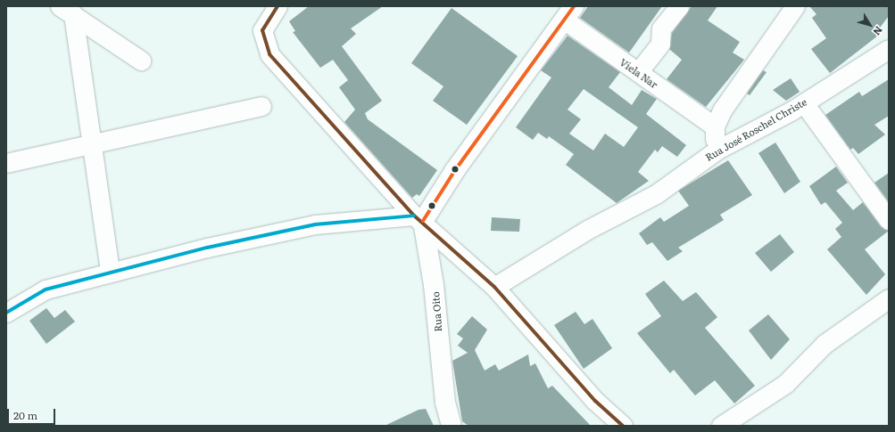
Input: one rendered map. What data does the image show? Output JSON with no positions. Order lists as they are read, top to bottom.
{
  "streets": {
    "main road": ["Rua Oito"],
    "street": ["Viela Nar", "Rua José Roschel Christe"]
  },
  "scale_bar": "20 m",
  "north": "bottom right"
}
